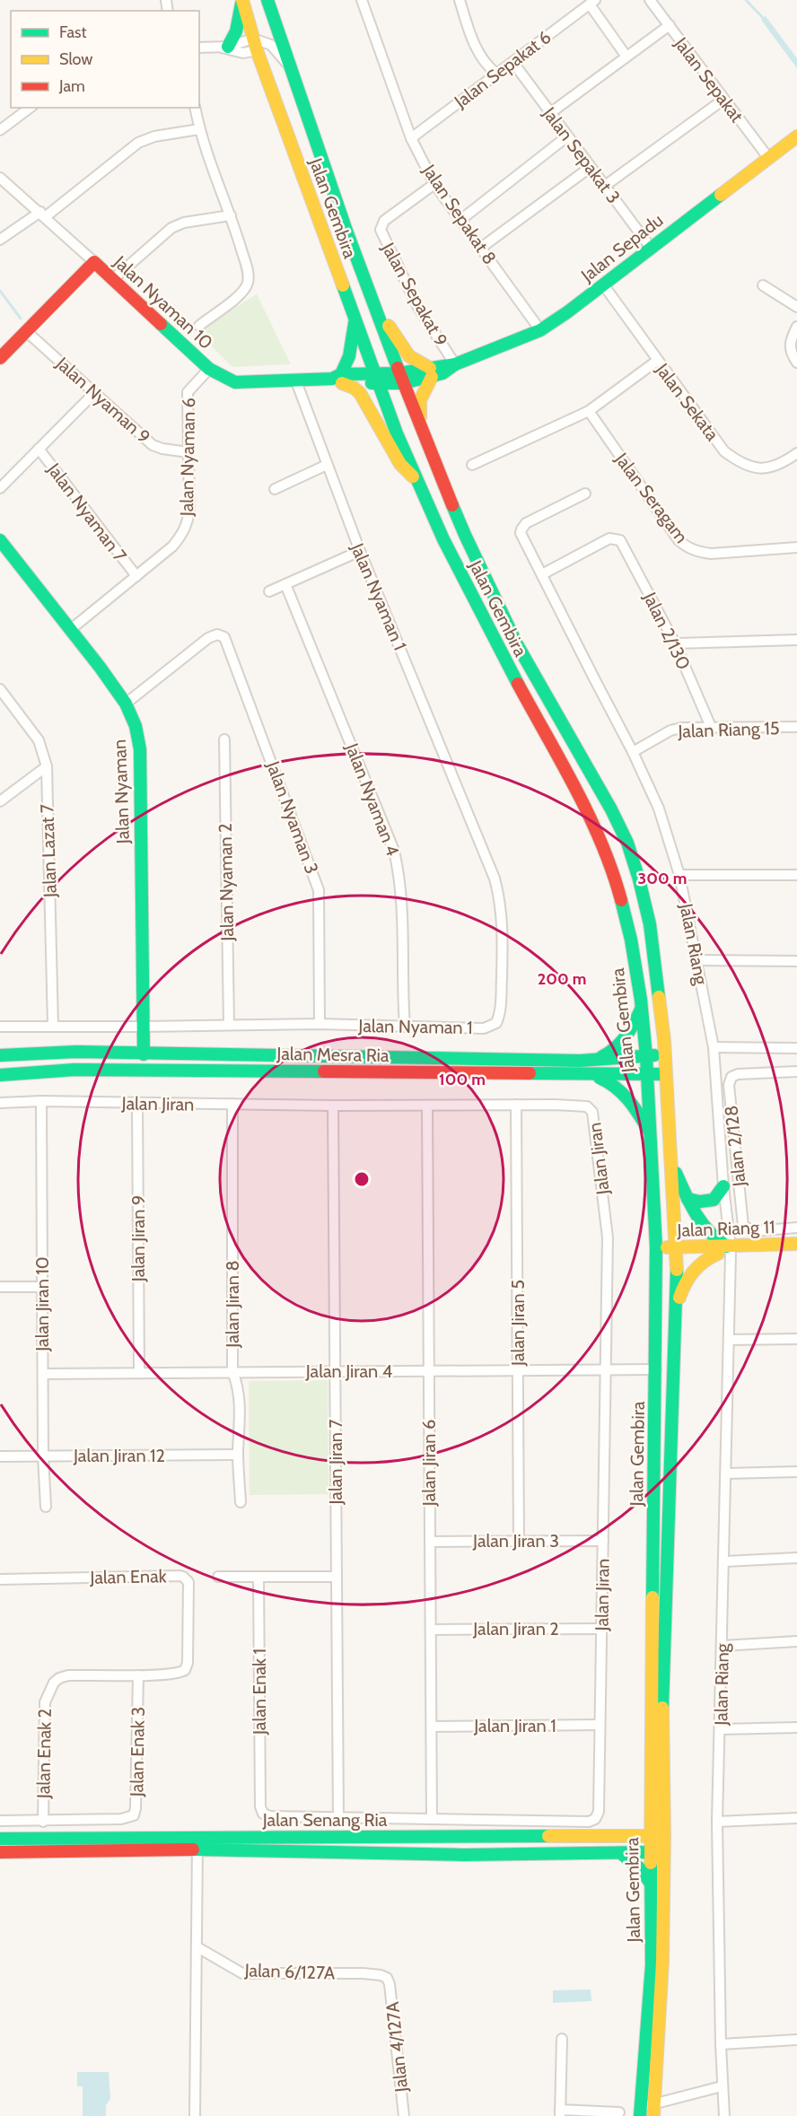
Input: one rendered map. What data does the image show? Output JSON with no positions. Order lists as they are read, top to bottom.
{
  "streets": {
    "main road": [
      "Jalan Gembira",
      "Jalan Sepadu",
      "Jalan Nyaman 10",
      "Jalan Nyaman",
      "Jalan Mesra Ria",
      "Jalan Riang 11",
      "Jalan Senang Ria"
    ],
    "street": [
      "Jalan Sepakat 6",
      "Jalan Sepakat",
      "Jalan Sepakat 3",
      "Jalan Sepakat 8",
      "Jalan Sepakat 9",
      "Jalan Nyaman 9",
      "Jalan Sekata",
      "Jalan Nyaman 6",
      "Jalan Seragam",
      "Jalan Nyaman 7",
      "Jalan Nyaman 1",
      "Jalan 2/130",
      "Jalan Riang 15",
      "Jalan Nyaman 4",
      "Jalan Nyaman 3",
      "Jalan Lazat 7",
      "Jalan Nyaman 2",
      "Jalan Riang",
      "Jalan Jiran",
      "Jalan 2/128",
      "Jalan Jiran 9",
      "Jalan Jiran 10",
      "Jalan Jiran 8",
      "Jalan Jiran 5",
      "Jalan Jiran 4",
      "Jalan Jiran 12",
      "Jalan Jiran 7",
      "Jalan Jiran 6",
      "Jalan Jiran 3",
      "Jalan Enak",
      "Jalan Jiran 2",
      "Jalan Enak 1",
      "Jalan Jiran 1",
      "Jalan Enak 3",
      "Jalan Enak 2",
      "Jalan 6/127A",
      "Jalan 4/127A"
    ]
  },
  "crossings": [
    ["Jalan Sepakat 6", "Jalan Sepakat 3"],
    ["Jalan Sepakat 6", "Jalan Sepakat 8"],
    ["Jalan Sepakat", "Jalan Sepadu"],
    ["Jalan Sepakat 3", "Jalan Sepadu"],
    ["Jalan Gembira", "Jalan Sepadu"],
    ["Jalan Gembira", "Jalan Nyaman 10"],
    ["Jalan Gembira", "Jalan Mesra Ria"],
    ["Jalan Gembira", "Jalan Riang 11"],
    ["Jalan Gembira", "Jalan Jiran 4"],
    ["Jalan Gembira", "Jalan Senang Ria"],
    ["Jalan Sepakat 8", "Jalan Sepadu"],
    ["Jalan Sepakat 8", "Jalan Sepakat 9"],
    ["Jalan Sepadu", "Jalan Sepakat 9"],
    ["Jalan Sepadu", "Jalan Nyaman 10"],
    ["Jalan Sepadu", "Jalan Sekata"],
    ["Jalan Nyaman 10", "Jalan Nyaman 6"],
    ["Jalan Nyaman 10", "Jalan Nyaman 1"],
    ["Jalan Nyaman 9", "Jalan Nyaman 6"],
    ["Jalan Nyaman 6", "Jalan Nyaman 7"],
    ["Jalan Nyaman 6", "Jalan Nyaman"],
    ["Jalan Nyaman 1", "Jalan Nyaman"],
    ["Jalan Nyaman 1", "Jalan Nyaman 4"],
    ["Jalan Nyaman 1", "Jalan Nyaman 3"],
    ["Jalan Nyaman 1", "Jalan Lazat 7"],
    ["Jalan Nyaman 1", "Jalan Nyaman 2"],
    ["Jalan 2/130", "Jalan Riang 15"],
    ["Jalan 2/130", "Jalan Riang"],
    ["Jalan Riang 15", "Jalan Riang"],
    ["Jalan Nyaman", "Jalan Nyaman 3"],
    ["Jalan Nyaman", "Jalan Mesra Ria"],
    ["Jalan Riang", "Jalan Riang 11"],
    ["Jalan Jiran", "Jalan Jiran 9"],
    ["Jalan Jiran", "Jalan Jiran 10"],
    ["Jalan Jiran", "Jalan Jiran 8"],
    ["Jalan Jiran", "Jalan Jiran 5"],
    ["Jalan Jiran", "Jalan Jiran 4"],
    ["Jalan Jiran", "Jalan Jiran 7"],
    ["Jalan Jiran", "Jalan Jiran 6"],
    ["Jalan Jiran", "Jalan Jiran 3"],
    ["Jalan Jiran", "Jalan Jiran 2"],
    ["Jalan Jiran", "Jalan Jiran 1"],
    ["Jalan Jiran 9", "Jalan Jiran 4"],
    ["Jalan Jiran 10", "Jalan Jiran 4"],
    ["Jalan Jiran 10", "Jalan Jiran 12"],
    ["Jalan Jiran 8", "Jalan Jiran 4"],
    ["Jalan Jiran 8", "Jalan Jiran 12"],
    ["Jalan Jiran 5", "Jalan Jiran 4"],
    ["Jalan Jiran 5", "Jalan Jiran 3"],
    ["Jalan Jiran 4", "Jalan Jiran 7"],
    ["Jalan Jiran 4", "Jalan Jiran 6"],
    ["Jalan Jiran 7", "Jalan Enak 1"],
    ["Jalan Jiran 6", "Jalan Jiran 3"],
    ["Jalan Jiran 6", "Jalan Jiran 2"],
    ["Jalan Jiran 6", "Jalan Jiran 1"],
    ["Jalan Enak", "Jalan Enak 2"],
    ["Jalan Enak 3", "Jalan Enak 2"],
    ["Jalan 6/127A", "Jalan 4/127A"]
  ],
  "legend": ["Fast", "Slow", "Jam"],
  "rings": ["300 m", "200 m", "100 m"]
}
